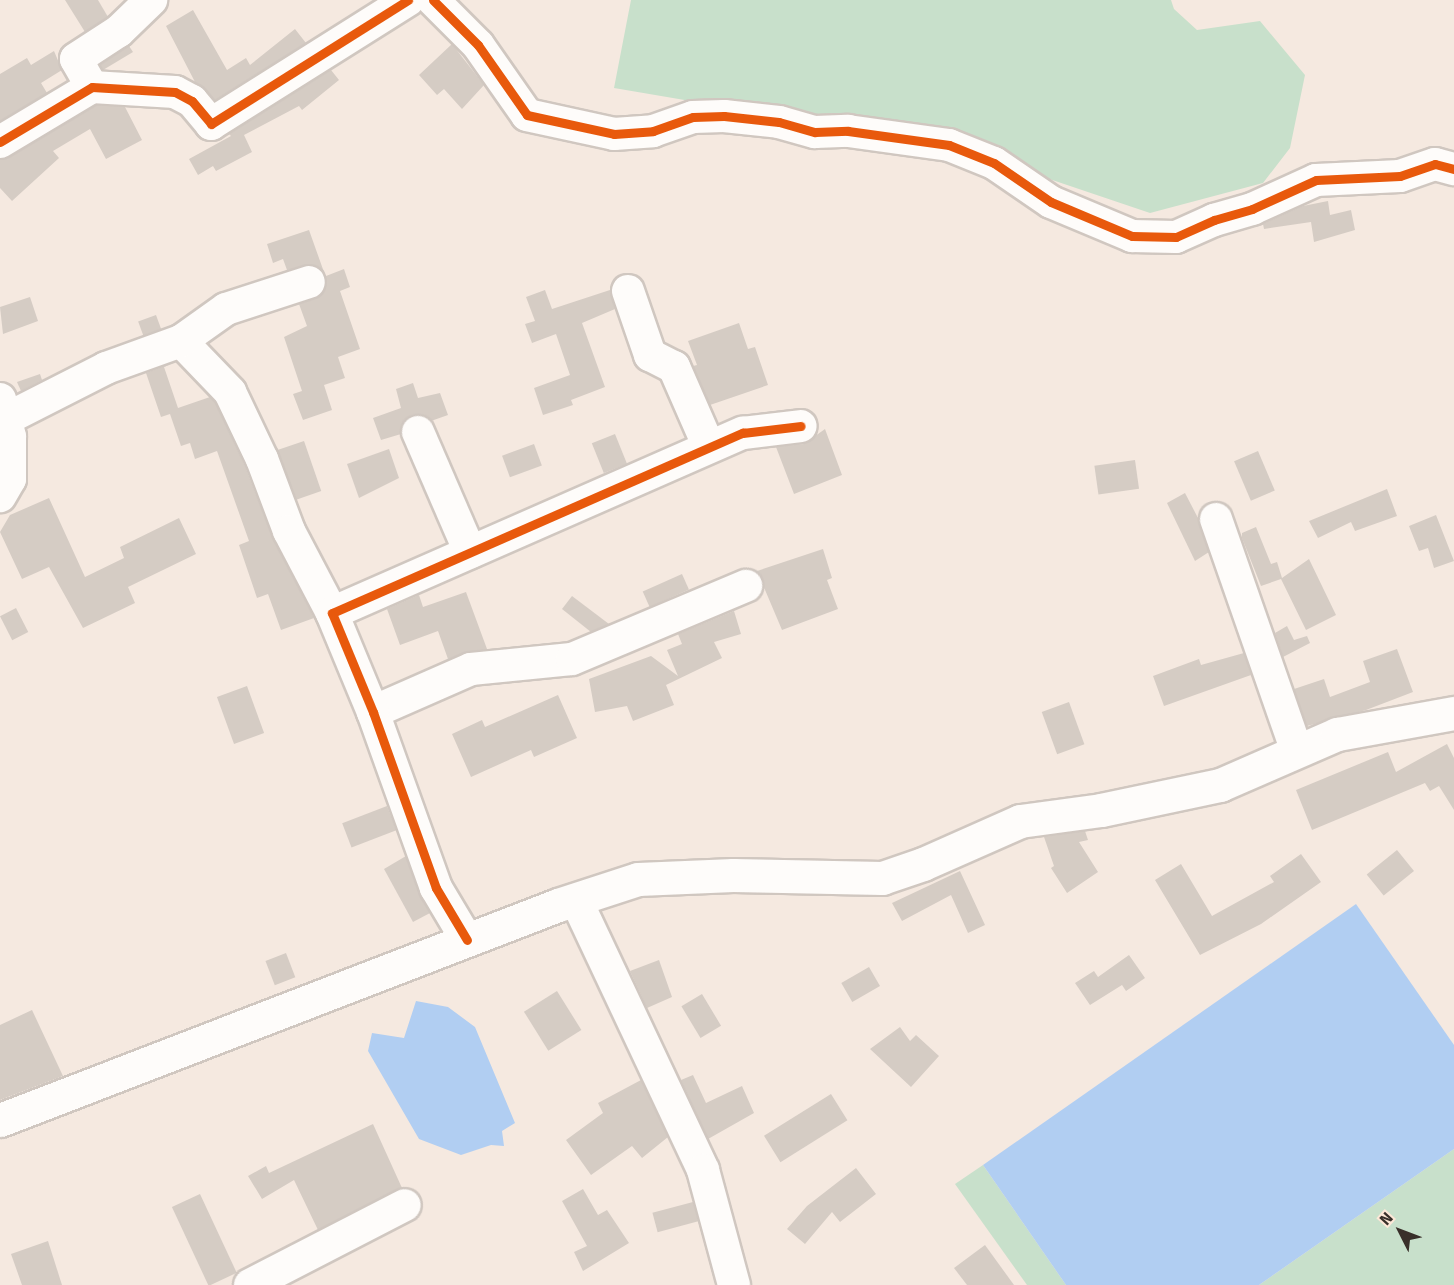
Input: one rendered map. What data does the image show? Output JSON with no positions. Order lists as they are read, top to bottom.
{
  "north": "top left"
}
